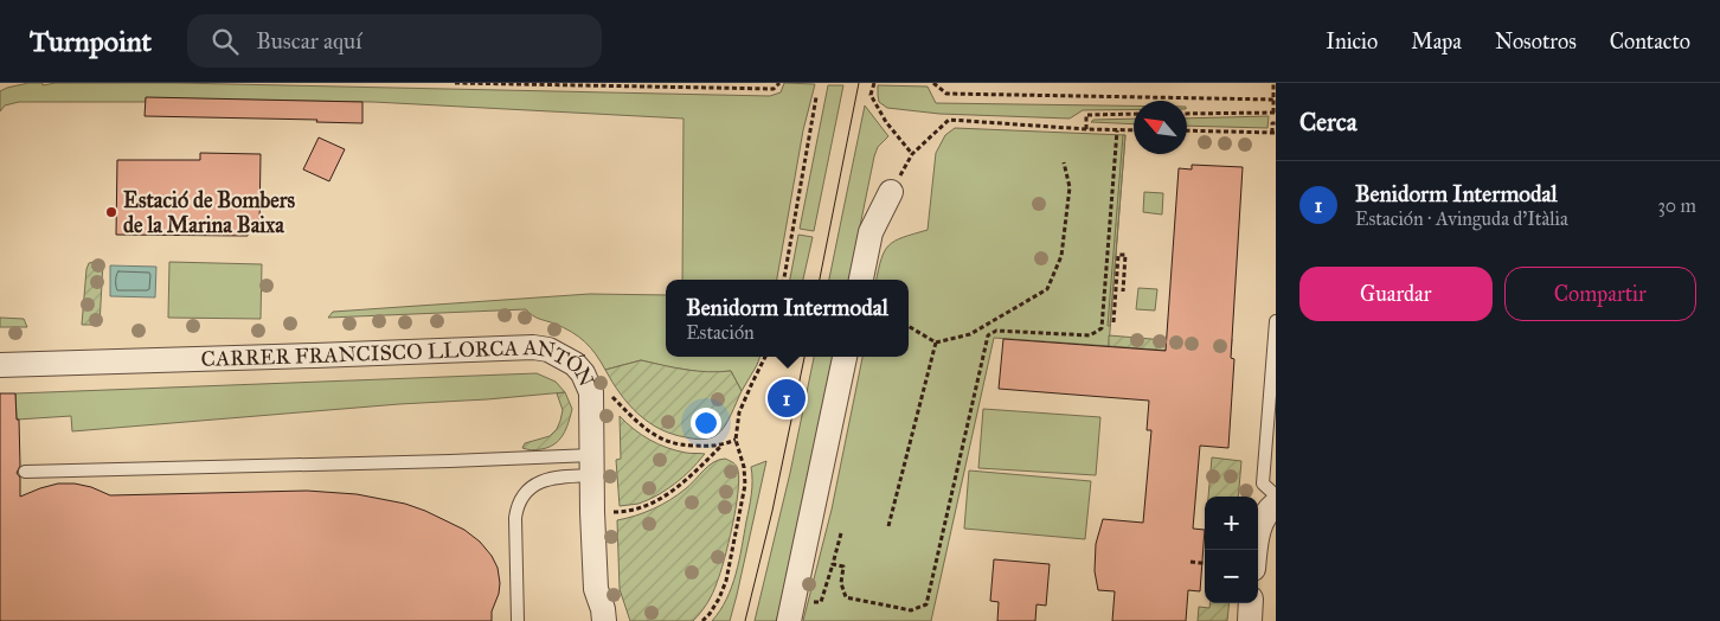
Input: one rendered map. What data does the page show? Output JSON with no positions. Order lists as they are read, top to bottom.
{
  "streets": {
    "street": ["CARRER FRANCISCO LLORCA ANTÓN"]
  },
  "places": ["Estació de Bombers de la Marina Baixa"],
  "north": "top left",
  "page": {
    "header": "Turnpoint",
    "search": "Buscar aquí",
    "nav": [
      "Inicio",
      "Mapa",
      "Nosotros",
      "Contacto"
    ],
    "heading": "Cerca",
    "list": [
      {
        "mark": "1",
        "name": "Benidorm Intermodal",
        "note": "Estación · Avinguda d'Itàlia",
        "value": "30 m"
      }
    ],
    "buttons": ["Guardar", "Compartir"],
    "popup": ["Benidorm Intermodal", "Estación"],
    "pins": "1",
    "map_buttons": ["+", "−"]
  }
}
